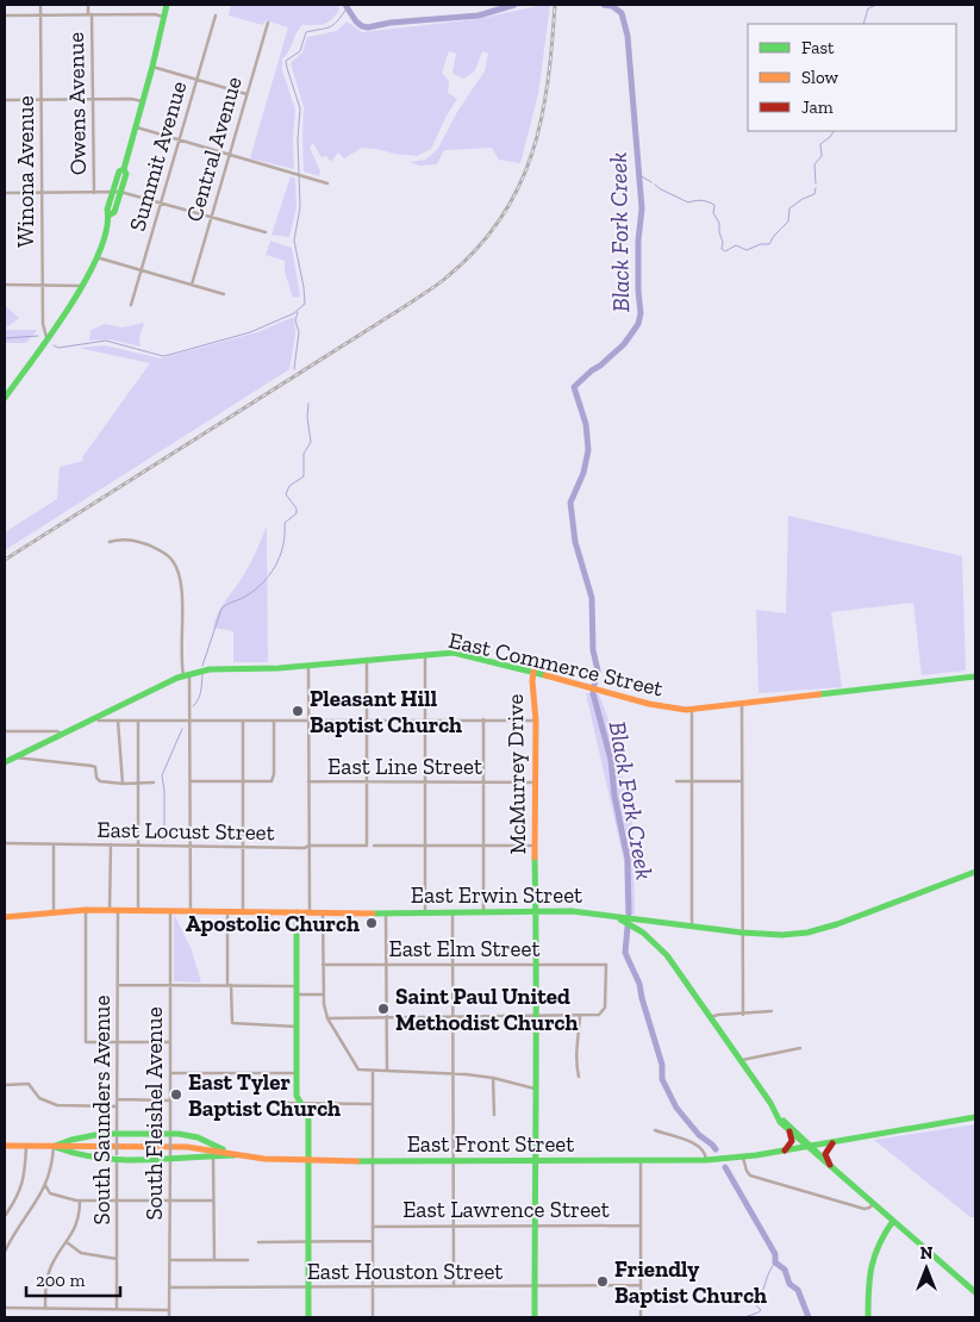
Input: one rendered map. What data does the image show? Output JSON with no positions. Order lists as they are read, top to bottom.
{
  "streets": {
    "main road": [
      "East Commerce Street",
      "McMurrey Drive",
      "East Erwin Street",
      "East Front Street"
    ],
    "street": [
      "Owens Avenue",
      "Central Avenue",
      "Summit Avenue",
      "Winona Avenue",
      "East Line Street",
      "East Locust Street",
      "East Elm Street",
      "South Saunders Avenue",
      "South Fleishel Avenue",
      "East Lawrence Street",
      "East Houston Street"
    ]
  },
  "crossings": [
    ["East Commerce Street", "McMurrey Drive"],
    ["East Line Street", "McMurrey Drive"],
    ["East Line Street", "East Locust Street"],
    ["McMurrey Drive", "East Erwin Street"],
    ["McMurrey Drive", "East Elm Street"],
    ["McMurrey Drive", "East Front Street"],
    ["McMurrey Drive", "East Lawrence Street"],
    ["McMurrey Drive", "East Houston Street"],
    ["East Erwin Street", "South Saunders Avenue"],
    ["East Erwin Street", "South Fleishel Avenue"],
    ["South Fleishel Avenue", "East Houston Street"]
  ],
  "water": ["Black Fork Creek"],
  "places": [
    "Pleasant Hill Baptist Church",
    "Apostolic Church",
    "Saint Paul United Methodist Church",
    "East Tyler Baptist Church",
    "Friendly Baptist Church"
  ],
  "legend": ["Fast", "Slow", "Jam"],
  "scale_bar": "200 m",
  "north": "top"
}
